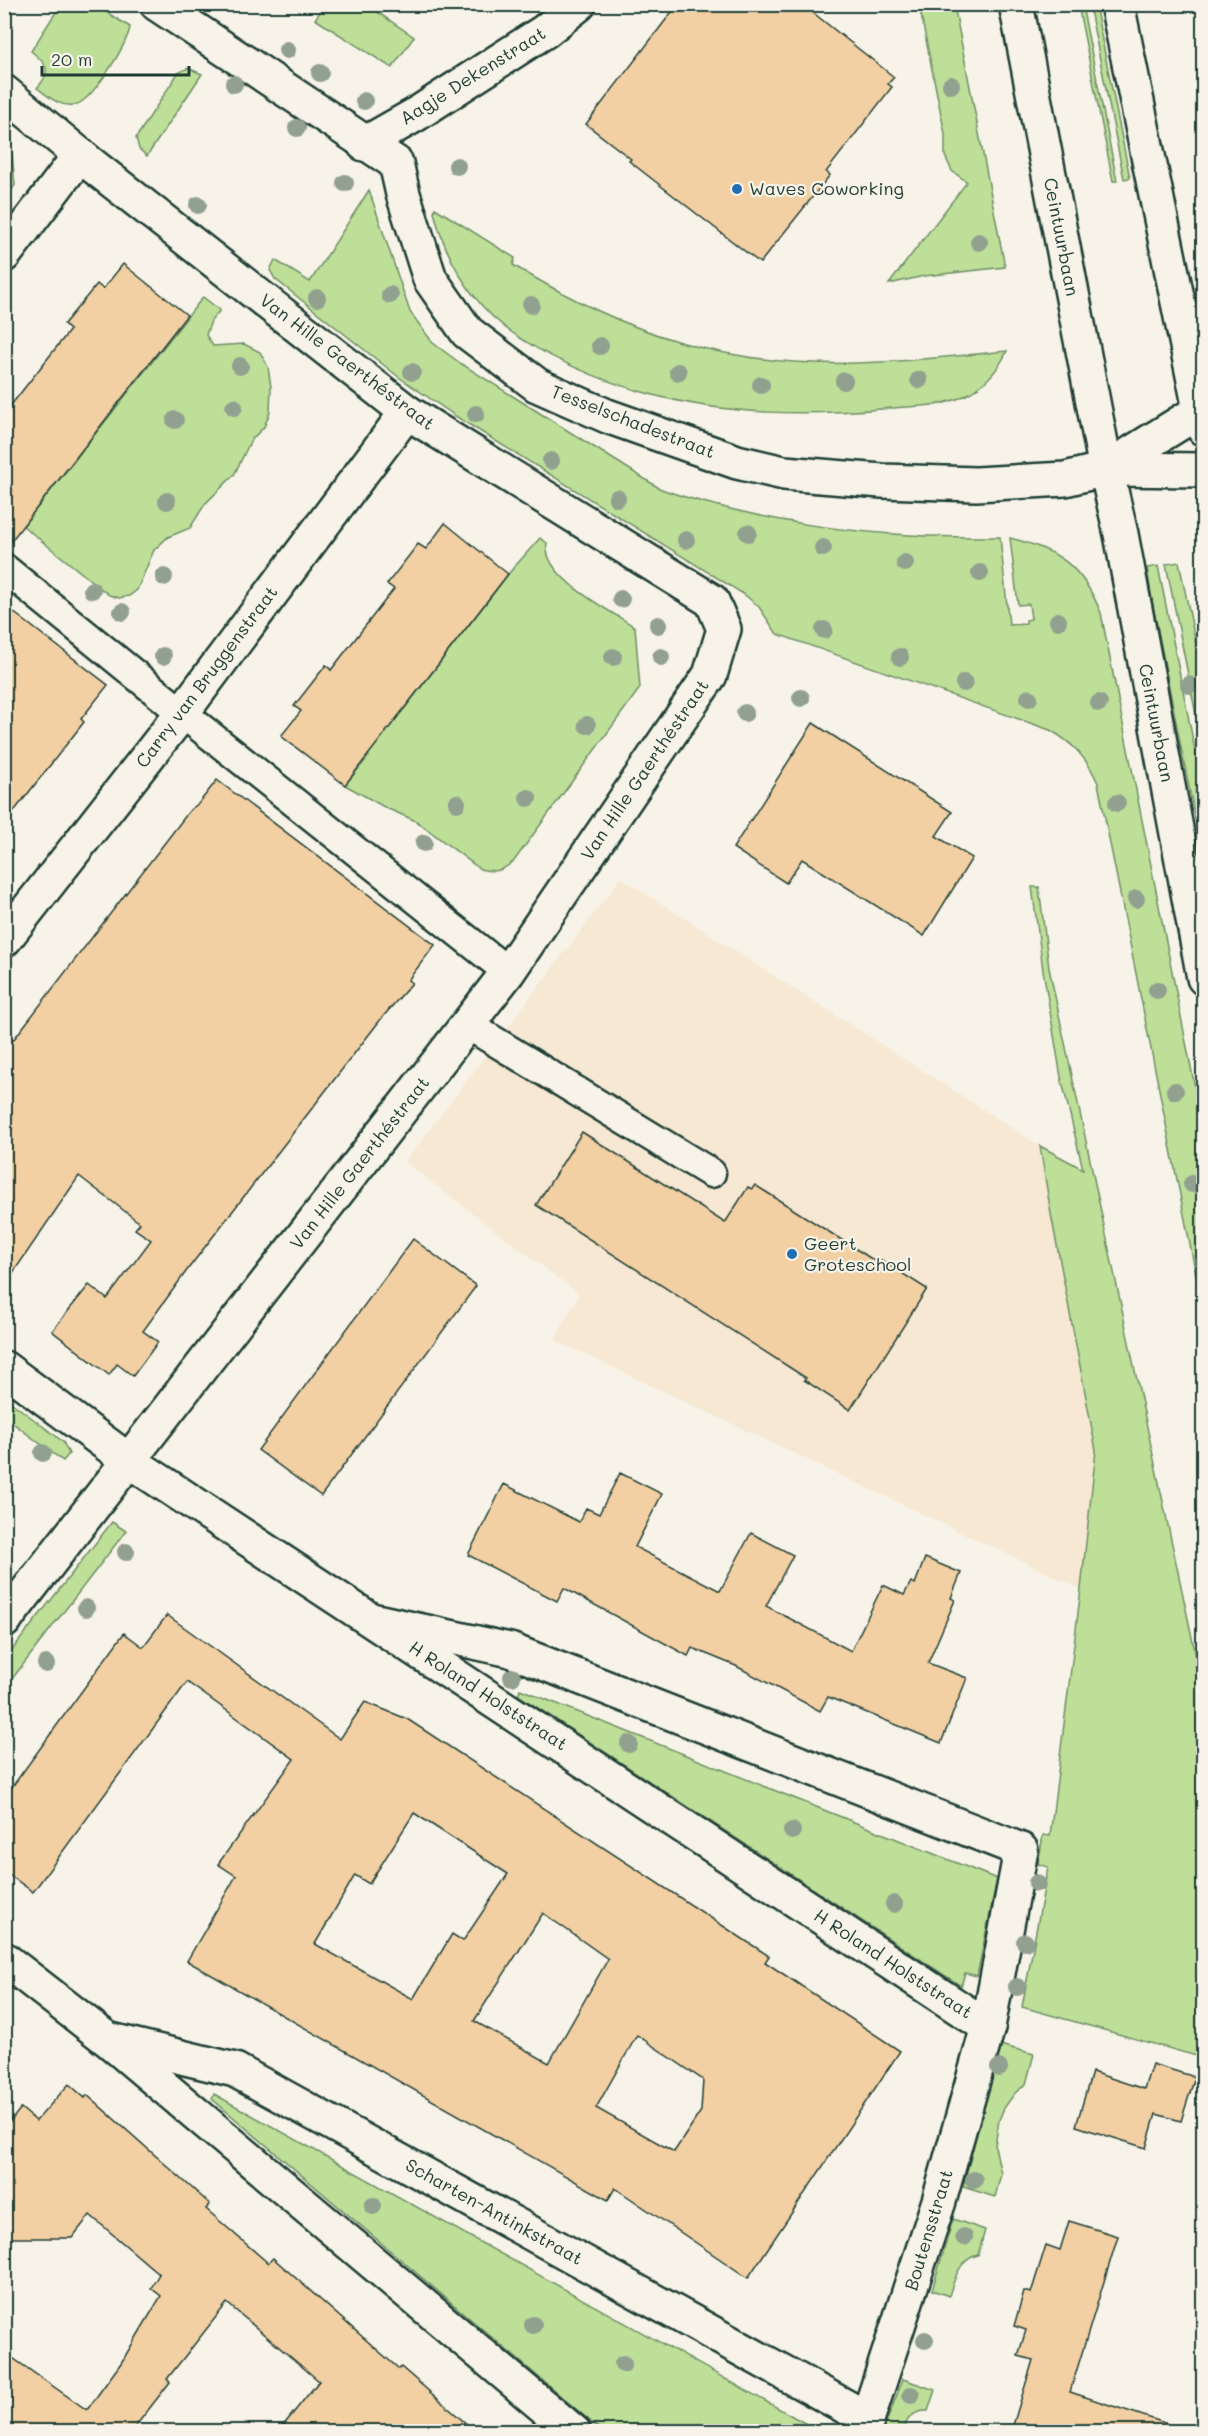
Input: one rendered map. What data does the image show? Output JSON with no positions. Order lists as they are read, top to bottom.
{
  "streets": {
    "street": [
      "Aagje Dekenstraat",
      "Ceintuurbaan",
      "Van Hille Gaerthéstraat",
      "Tesselschadestraat",
      "Carry van Bruggenstraat",
      "H Roland Holststraat",
      "Scharten-Antinkstraat",
      "Boutensstraat"
    ]
  },
  "crossings": [
    ["Aagje Dekenstraat", "Tesselschadestraat"],
    ["Ceintuurbaan", "Tesselschadestraat"],
    ["Van Hille Gaerthéstraat", "Carry van Bruggenstraat"],
    ["Van Hille Gaerthéstraat", "H Roland Holststraat"],
    ["H Roland Holststraat", "Boutensstraat"],
    ["Scharten-Antinkstraat", "Boutensstraat"]
  ],
  "places": ["Waves Coworking", "Geert Groteschool"],
  "scale_bar": "20 m"
}
